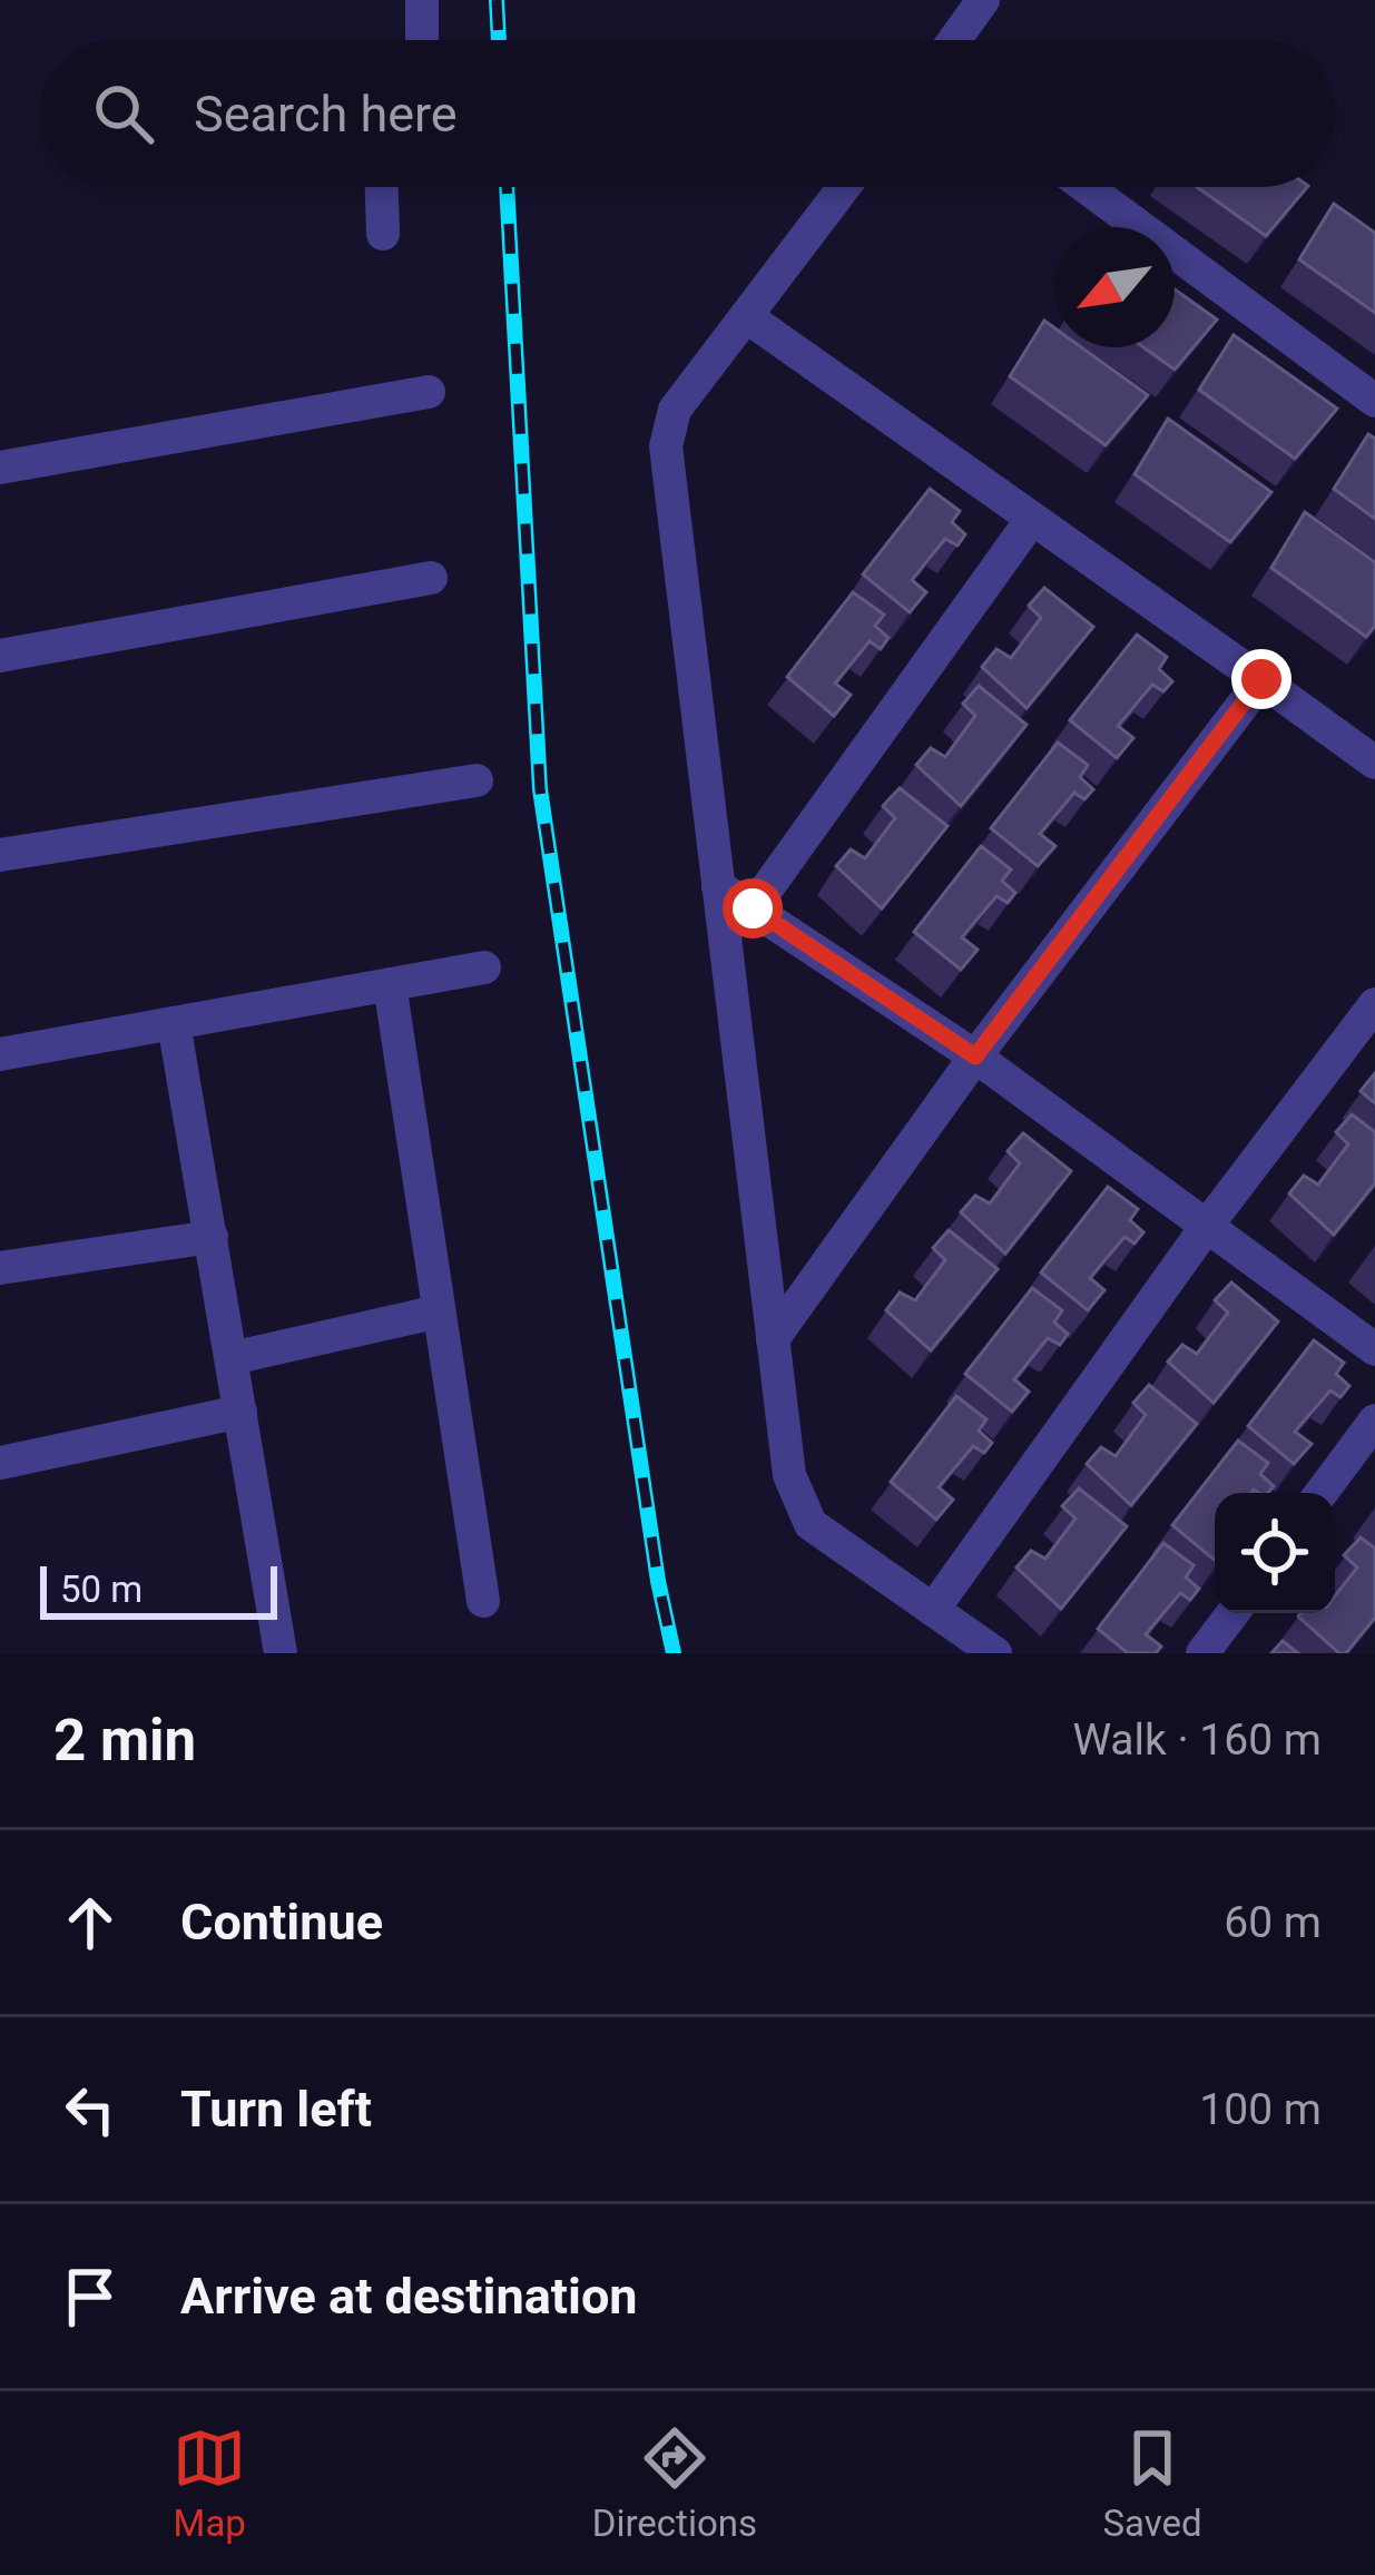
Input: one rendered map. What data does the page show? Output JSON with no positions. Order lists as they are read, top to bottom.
{
  "scale_bar": "50 m",
  "north": "bottom left",
  "page": {
    "search": "Search here",
    "scale": "50 m",
    "heading": ["2 min", "Walk · 160 m"],
    "list": [
      ["Continue", "60 m"],
      ["Turn left", "100 m"],
      "Arrive at destination"
    ],
    "nav": ["Map", "Directions", "Saved"]
  }
}
